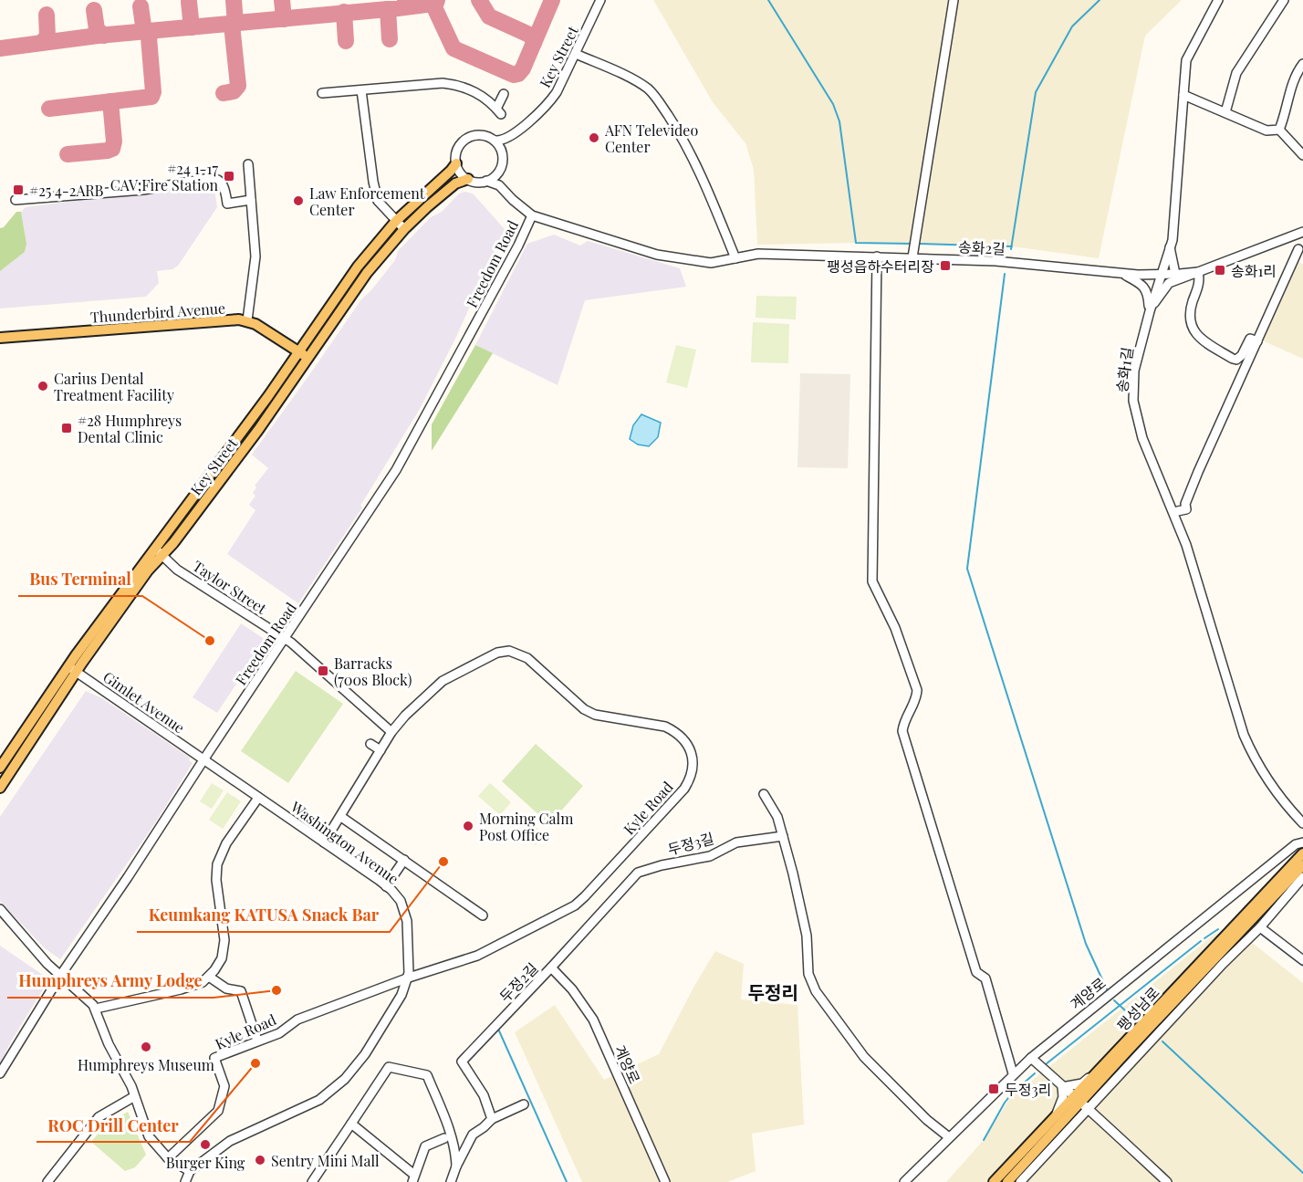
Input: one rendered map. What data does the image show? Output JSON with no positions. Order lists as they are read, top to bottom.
{
  "streets": {
    "main road": ["Key Street", "Thunderbird Avenue", "팽성남로"],
    "street": [
      "송화2길",
      "Freedom Road",
      "송화1길",
      "Taylor Street",
      "Gimlet Avenue",
      "Kyle Road",
      "Washington Avenue",
      "두정3길",
      "두정2길",
      "계양로"
    ]
  },
  "crossings": [
    ["Key Street", "Thunderbird Avenue"],
    ["Key Street", "Taylor Street"],
    ["Key Street", "Gimlet Avenue"],
    ["송화2길", "Freedom Road"],
    ["송화2길", "송화1길"],
    ["Freedom Road", "Taylor Street"],
    ["Freedom Road", "Gimlet Avenue"],
    ["Freedom Road", "Washington Avenue"],
    ["Taylor Street", "Kyle Road"],
    ["Gimlet Avenue", "Washington Avenue"],
    ["Kyle Road", "Washington Avenue"],
    ["두정3길", "두정2길"],
    ["두정2길", "계양로"]
  ],
  "districts": ["두정리"],
  "places": {
    "other": [
      "AFN Televideo Center",
      "Law Enforcement Center",
      "Carius Dental Treatment Facility",
      "Bus Terminal",
      "Morning Calm Post Office",
      "Keumkang KATUSA Snack Bar",
      "Humphreys Army Lodge",
      "Humphreys Museum",
      "ROC Drill Center",
      "Burger King",
      "Sentry Mini Mall"
    ],
    "transit": [
      "#24 1-17 CAV;Fire Station",
      "#25 4-2ARB",
      "팽성읍하수터리장",
      "송화1리",
      "#28 Humphreys Dental Clinic",
      "Barracks (700s Block)",
      "두정3리"
    ]
  }
}
